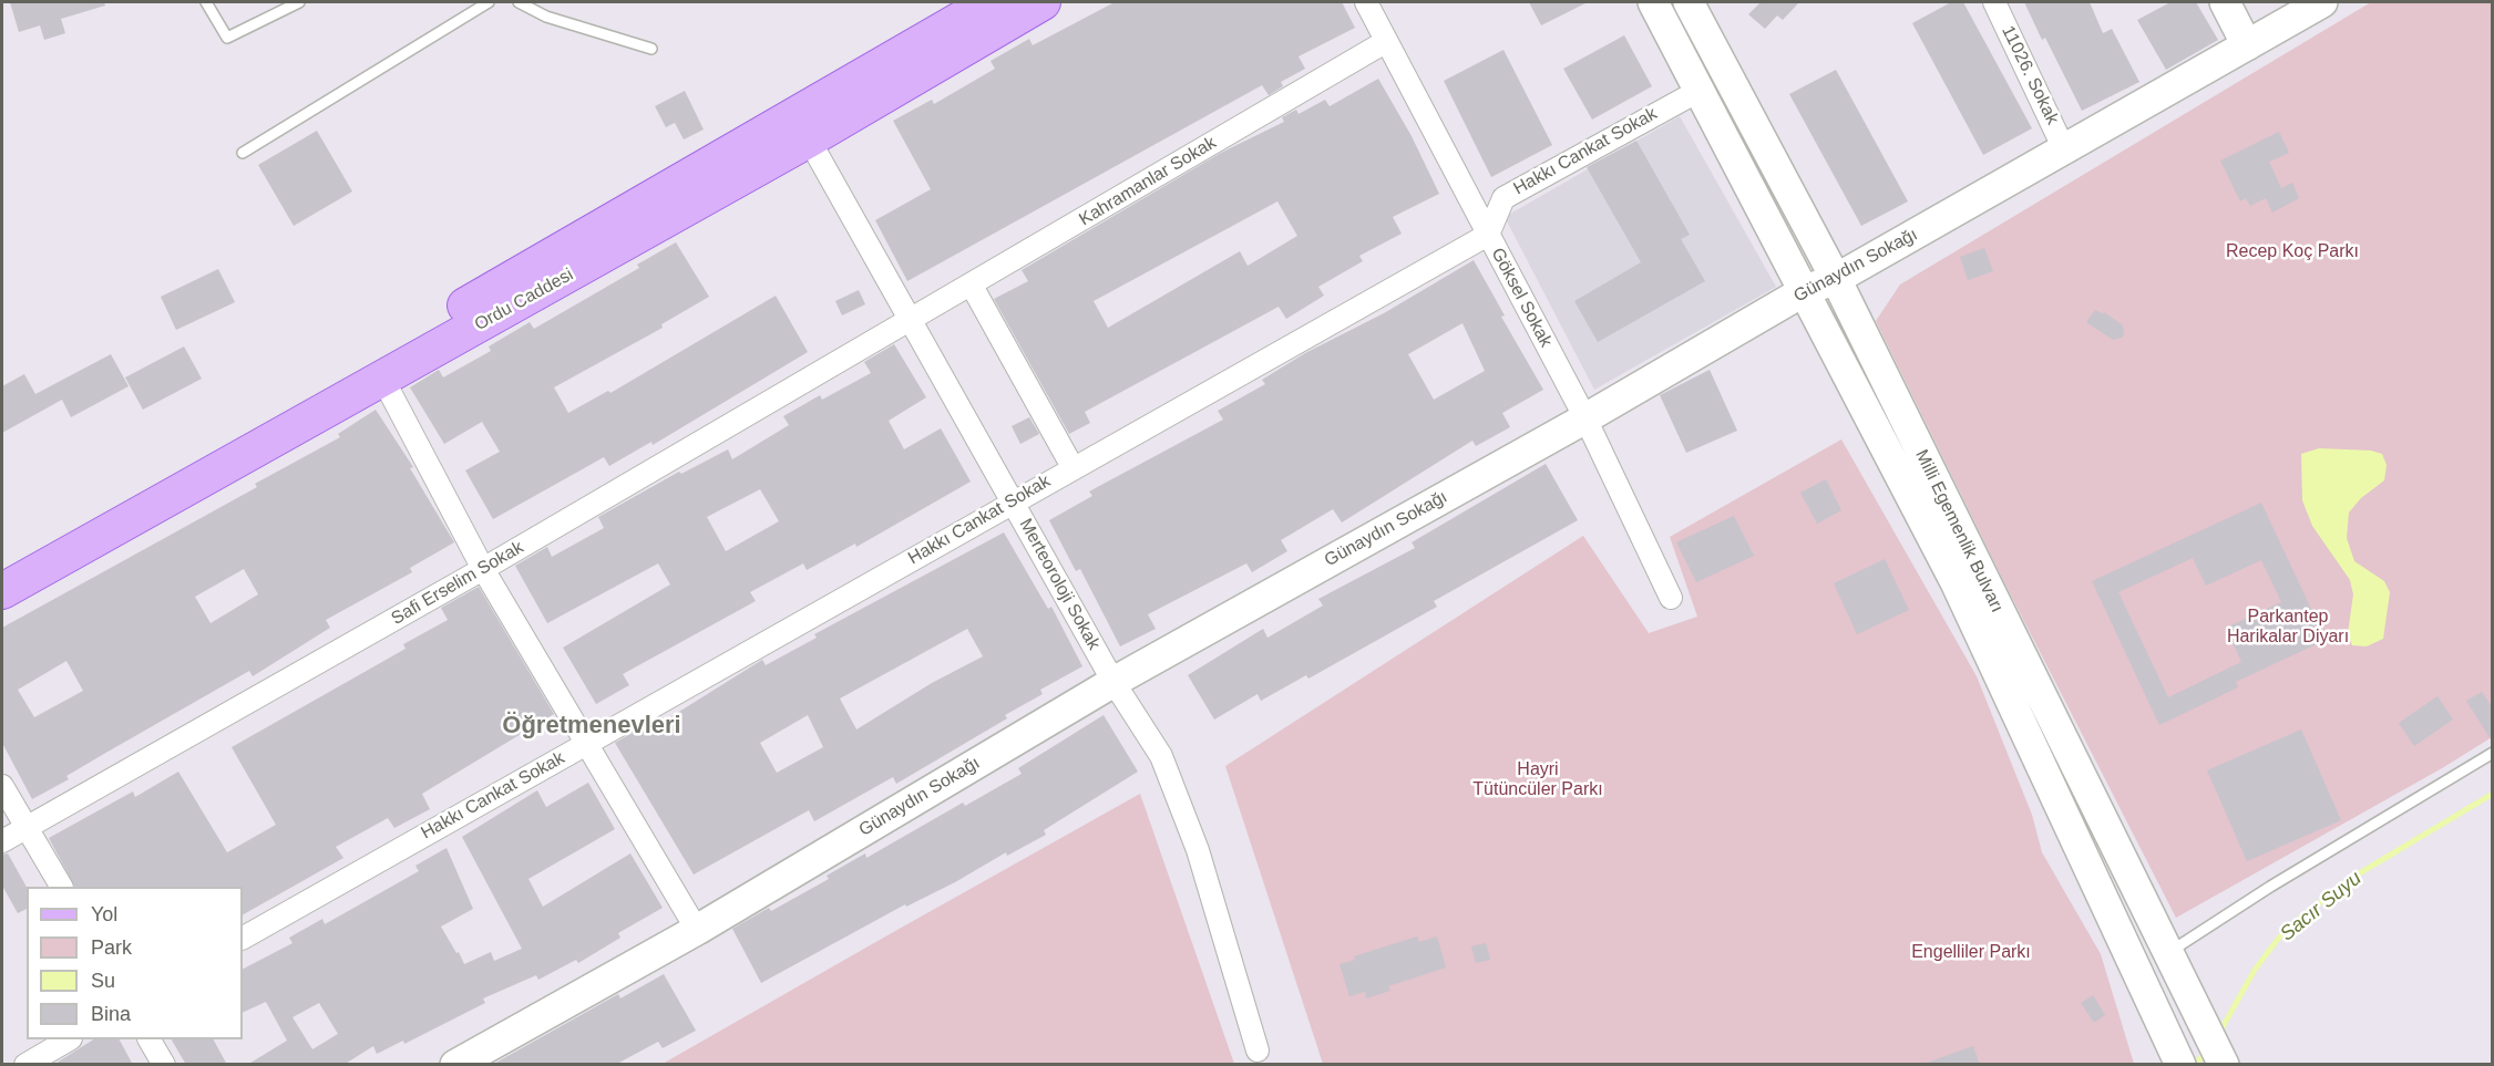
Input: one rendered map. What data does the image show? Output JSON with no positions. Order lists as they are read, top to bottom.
{
  "streets": {
    "main road": ["Günaydın Sokağı", "Ordu Caddesi", "Milli Egemenlik Bulvarı"],
    "street": [
      "11026. Sokak",
      "Hakkı Cankat Sokak",
      "Kahramanlar Sokak",
      "Göksel Sokak",
      "Safi Erselim Sokak",
      "Merteoroloji Sokak"
    ]
  },
  "crossings": [
    ["11026. Sokak", "Günaydın Sokağı"],
    ["Hakkı Cankat Sokak", "Göksel Sokak"],
    ["Hakkı Cankat Sokak", "Milli Egemenlik Bulvarı"],
    ["Hakkı Cankat Sokak", "Merteoroloji Sokak"],
    ["Kahramanlar Sokak", "Göksel Sokak"],
    ["Kahramanlar Sokak", "Safi Erselim Sokak"],
    ["Kahramanlar Sokak", "Merteoroloji Sokak"],
    ["Günaydın Sokağı", "Göksel Sokak"],
    ["Günaydın Sokağı", "Milli Egemenlik Bulvarı"],
    ["Günaydın Sokağı", "Merteoroloji Sokak"],
    ["Ordu Caddesi", "Merteoroloji Sokak"],
    ["Safi Erselim Sokak", "Merteoroloji Sokak"]
  ],
  "districts": ["Öğretmenevleri"],
  "water": ["Sacır Suyu"],
  "parks": [
    "Recep Koç Parkı",
    "Parkantep Harikalar Diyarı",
    "Hayri Tütüncüler Parkı",
    "Engelliler Parkı"
  ],
  "legend": [
    "Yol",
    "Park",
    "Su",
    "Bina"
  ]
}
